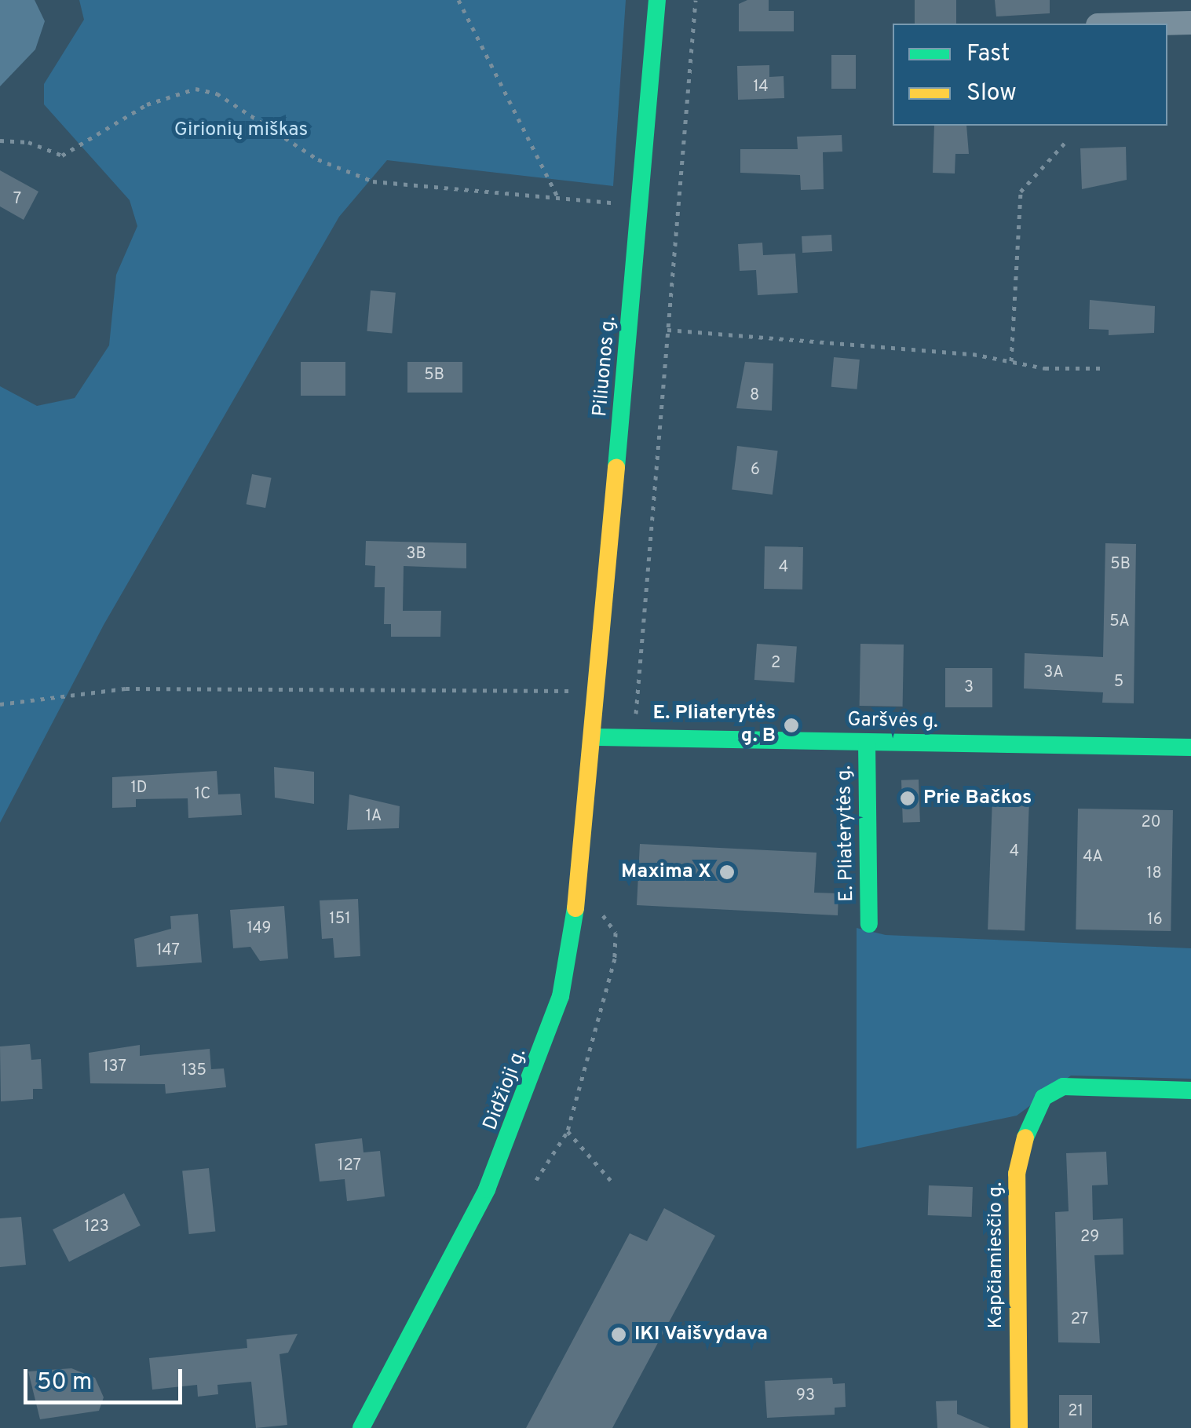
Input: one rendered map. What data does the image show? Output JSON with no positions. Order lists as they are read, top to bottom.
{
  "streets": {
    "main road": [
      "Piliuonos g.",
      "Garšvės g.",
      "E. Pliaterytės g.",
      "Didžioji g.",
      "Kapčiamiesčio g."
    ]
  },
  "crossings": [
    ["Piliuonos g.", "Garšvės g."],
    ["Piliuonos g.", "Didžioji g."],
    ["Garšvės g.", "E. Pliaterytės g."],
    ["Garšvės g.", "Didžioji g."]
  ],
  "parks": ["Girionių miškas"],
  "places": [
    "E. Pliaterytės g. B",
    "Prie Bačkos",
    "Maxima X",
    "IKI Vaišvydava"
  ],
  "house_numbers": [
    "14",
    "7",
    "5B",
    "8",
    "6",
    "3B",
    "5B",
    "4",
    "5A",
    "2",
    "3A",
    "5",
    "3",
    "1D",
    "1C",
    "1A",
    "20",
    "4",
    "4A",
    "18",
    "151",
    "16",
    "149",
    "147",
    "137",
    "135",
    "127",
    "123",
    "29",
    "27",
    "93",
    "21"
  ],
  "legend": ["Fast", "Slow"],
  "scale_bar": "50 m"
}
